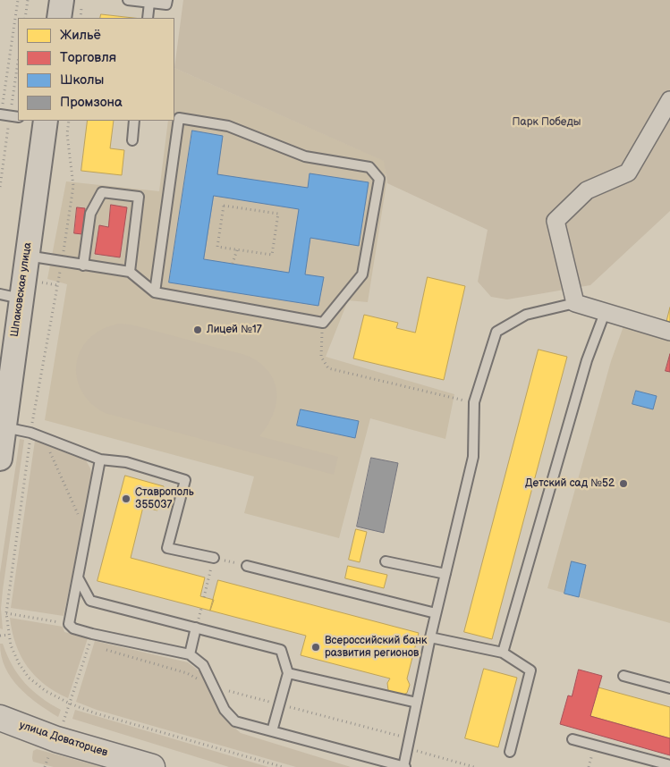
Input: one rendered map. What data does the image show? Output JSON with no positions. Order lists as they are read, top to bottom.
{
  "streets": {
    "main road": ["Шпаковская улица", "улица Доваторцев"]
  },
  "parks": ["Парк Победы"],
  "places": [
    "Лицей №17",
    "Детский сад №52",
    "Ставрополь 355037",
    "Всероссийский банк развития регионов"
  ],
  "legend": [
    "Жильё",
    "Торговля",
    "Школы",
    "Промзона"
  ]
}
